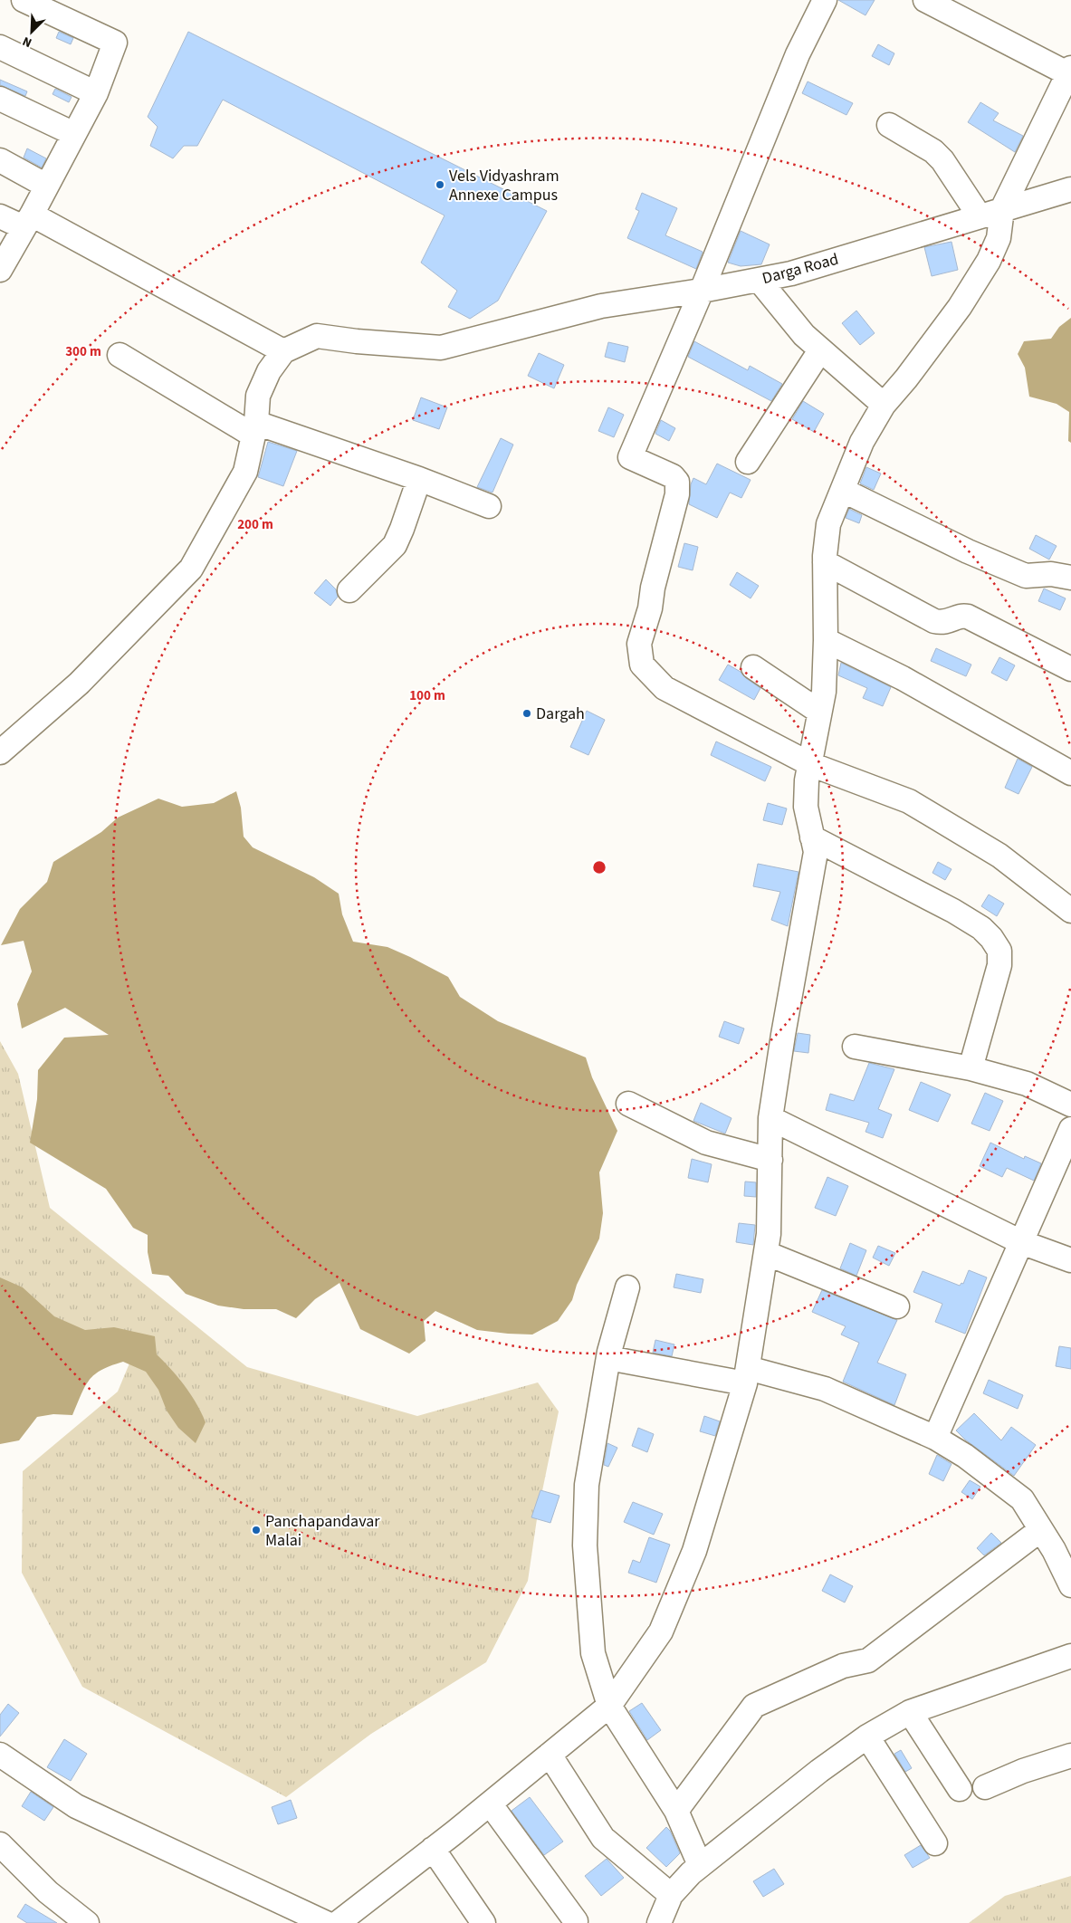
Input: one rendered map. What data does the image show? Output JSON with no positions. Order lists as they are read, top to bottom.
{
  "streets": {
    "street": ["Darga Road"]
  },
  "places": ["Vels Vidyashram Annexe Campus", "Dargah", "Panchapandavar Malai"],
  "north": "bottom left",
  "rings": ["300 m", "200 m", "100 m"]
}
